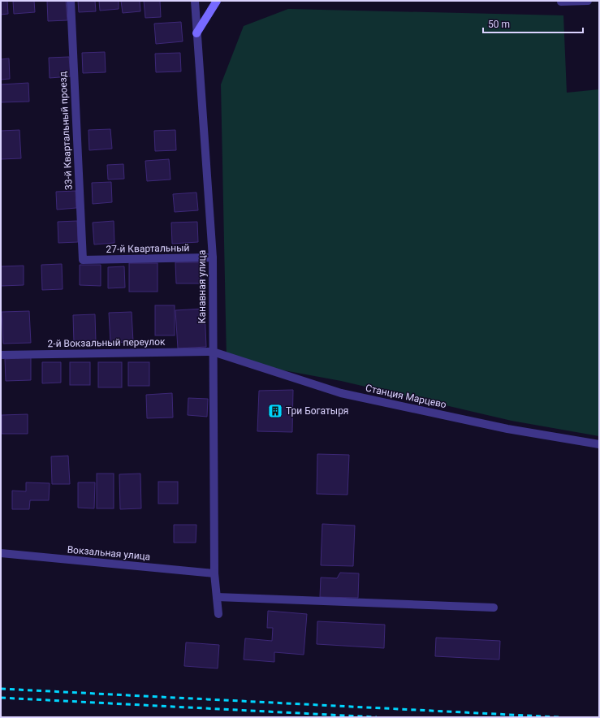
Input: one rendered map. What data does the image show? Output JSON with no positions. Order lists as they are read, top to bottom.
{
  "streets": {
    "street": [
      "33-й Квартальный проезд",
      "27-й Квартальный",
      "Канавная улица",
      "2-й Вокзальный переулок",
      "Станция Марцево",
      "Вокзальная улица"
    ]
  },
  "crossings": [
    ["33-й Квартальный проезд", "27-й Квартальный"],
    ["27-й Квартальный", "Канавная улица"],
    ["Канавная улица", "2-й Вокзальный переулок"],
    ["Канавная улица", "Станция Марцево"],
    ["Канавная улица", "Вокзальная улица"],
    ["2-й Вокзальный переулок", "Станция Марцево"]
  ],
  "places": {
    "building": ["Три Богатыря"]
  },
  "scale_bar": "50 m"
}
